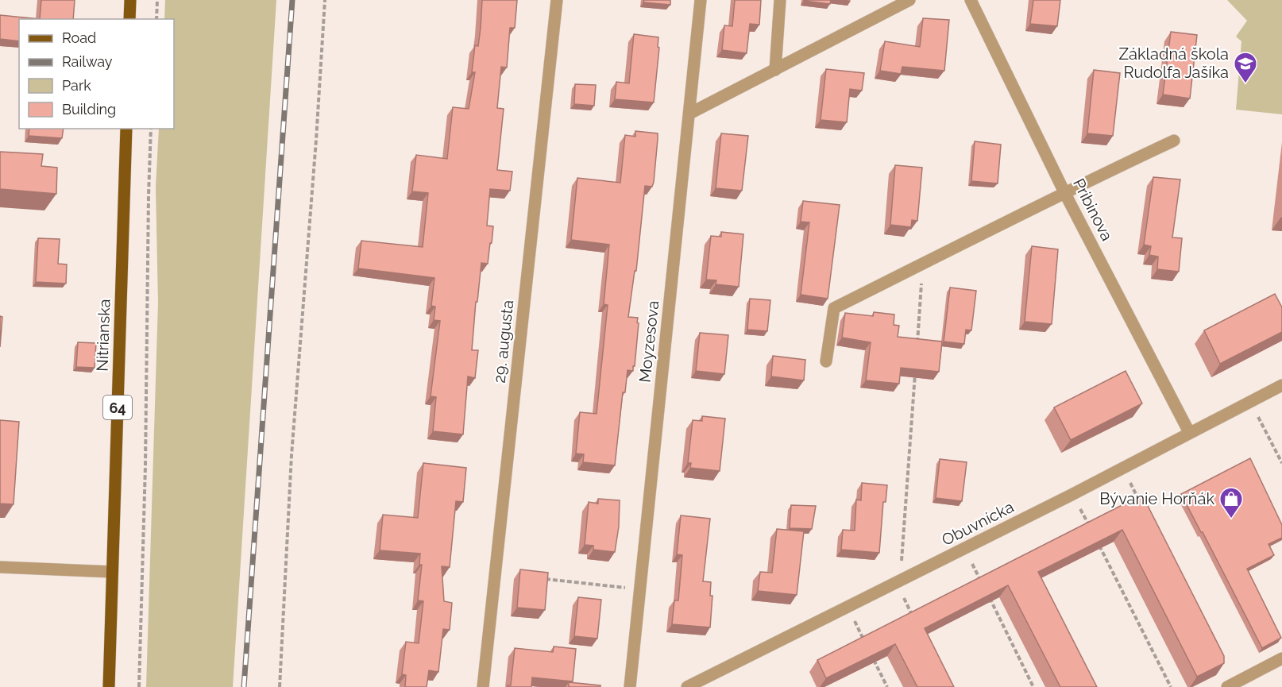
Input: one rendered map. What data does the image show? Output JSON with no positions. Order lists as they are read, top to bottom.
{
  "streets": {
    "main road": ["Nitrianska", "64"],
    "street": [
      "Pribinova",
      "29. augusta",
      "Moyzesova",
      "Obuvnícka"
    ]
  },
  "crossings": [
    ["Pribinova", "Obuvnícka"]
  ],
  "places": {
    "school or university": ["Základná škola Rudolfa Jašíka"],
    "shop": ["Bývanie Horňák"]
  },
  "legend": [
    "Road",
    "Railway",
    "Park",
    "Building"
  ]
}
